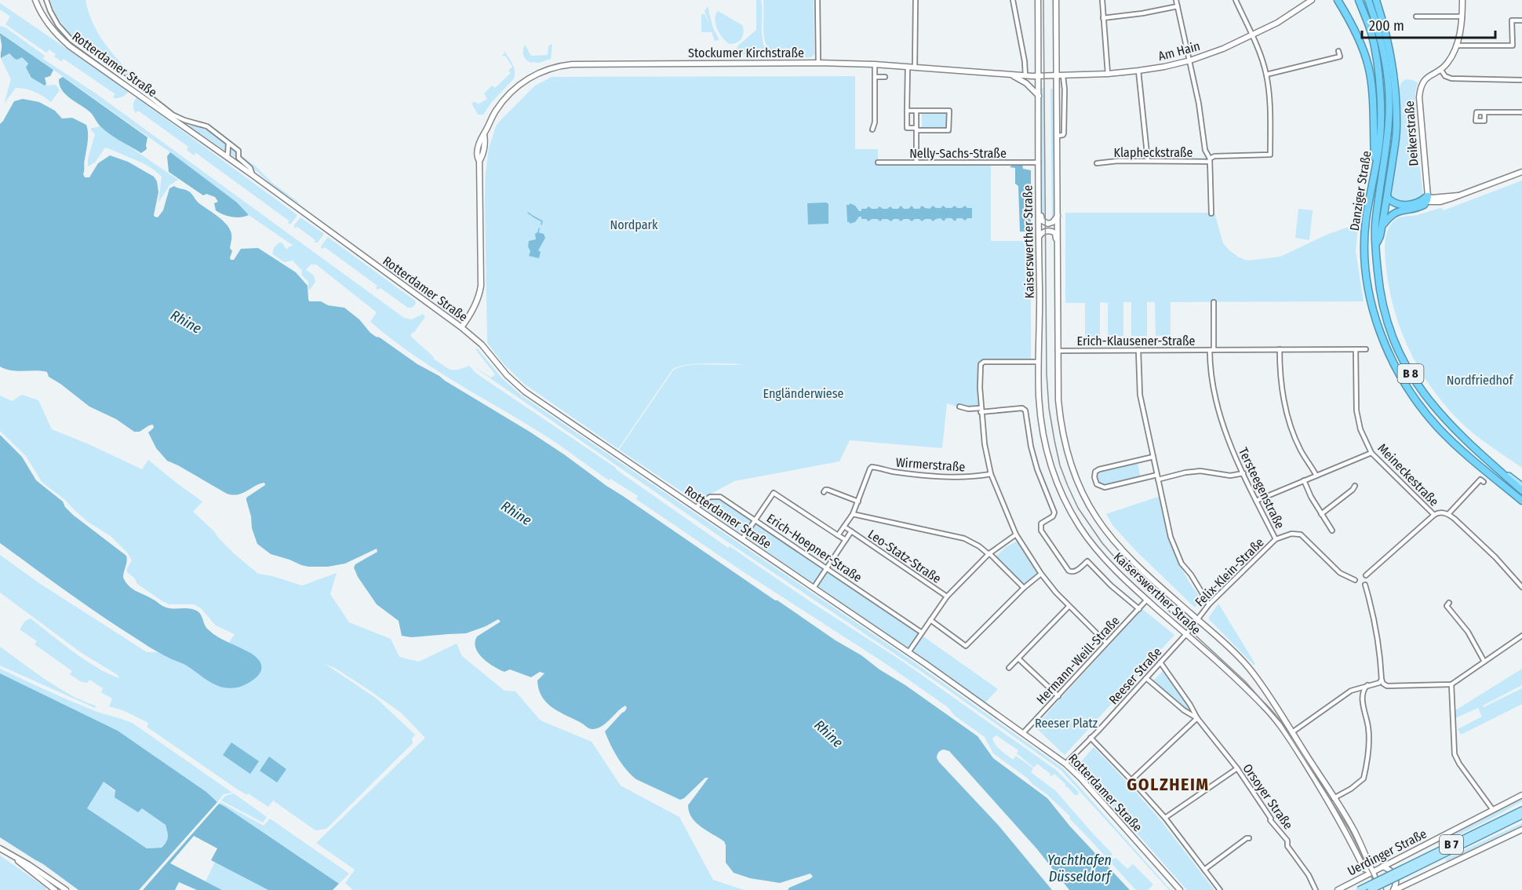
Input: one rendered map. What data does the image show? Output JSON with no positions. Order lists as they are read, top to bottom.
{
  "streets": {
    "highway": ["Danziger Straße", "B 8"],
    "main road": ["B 7"],
    "street": [
      "Am Hain",
      "Stockumer Kirchstraße",
      "Rotterdamer Straße",
      "Deikerstraße",
      "Klapheckstraße",
      "Nelly-Sachs-Straße",
      "Kaiserswerther Straße",
      "Erich-Klausener-Straße",
      "Wirmerstraße",
      "Meineckestraße",
      "Tersteegenstraße",
      "Erich-Hoepner-Straße",
      "Leo-Statz-Straße",
      "Felix-Klein-Straße",
      "Hermann-Weill-Straße",
      "Reeser Straße",
      "Orsoyer Straße",
      "Uerdinger Straße"
    ]
  },
  "crossings": [
    ["Am Hain", "Stockumer Kirchstraße"],
    ["Am Hain", "Kaiserswerther Straße"],
    ["Stockumer Kirchstraße", "Rotterdamer Straße"],
    ["Stockumer Kirchstraße", "Kaiserswerther Straße"],
    ["Rotterdamer Straße", "Erich-Hoepner-Straße"],
    ["Rotterdamer Straße", "Hermann-Weill-Straße"],
    ["Rotterdamer Straße", "Reeser Straße"],
    ["Nelly-Sachs-Straße", "Kaiserswerther Straße"],
    ["Kaiserswerther Straße", "Erich-Klausener-Straße"],
    ["Kaiserswerther Straße", "Felix-Klein-Straße"],
    ["Kaiserswerther Straße", "Hermann-Weill-Straße"],
    ["Kaiserswerther Straße", "Reeser Straße"],
    ["Kaiserswerther Straße", "Uerdinger Straße"],
    ["Erich-Klausener-Straße", "Meineckestraße"],
    ["Erich-Klausener-Straße", "Tersteegenstraße"],
    ["Tersteegenstraße", "Felix-Klein-Straße"],
    ["Felix-Klein-Straße", "Reeser Straße"],
    ["Reeser Straße", "Orsoyer Straße"]
  ],
  "districts": ["GOLZHEIM"],
  "water": ["Rhine", "Yachthafen Düsseldorf"],
  "parks": [
    "Nordpark",
    "Nordfriedhof",
    "Engländerwiese",
    "Reeser Platz"
  ],
  "scale_bar": "200 m"
}
